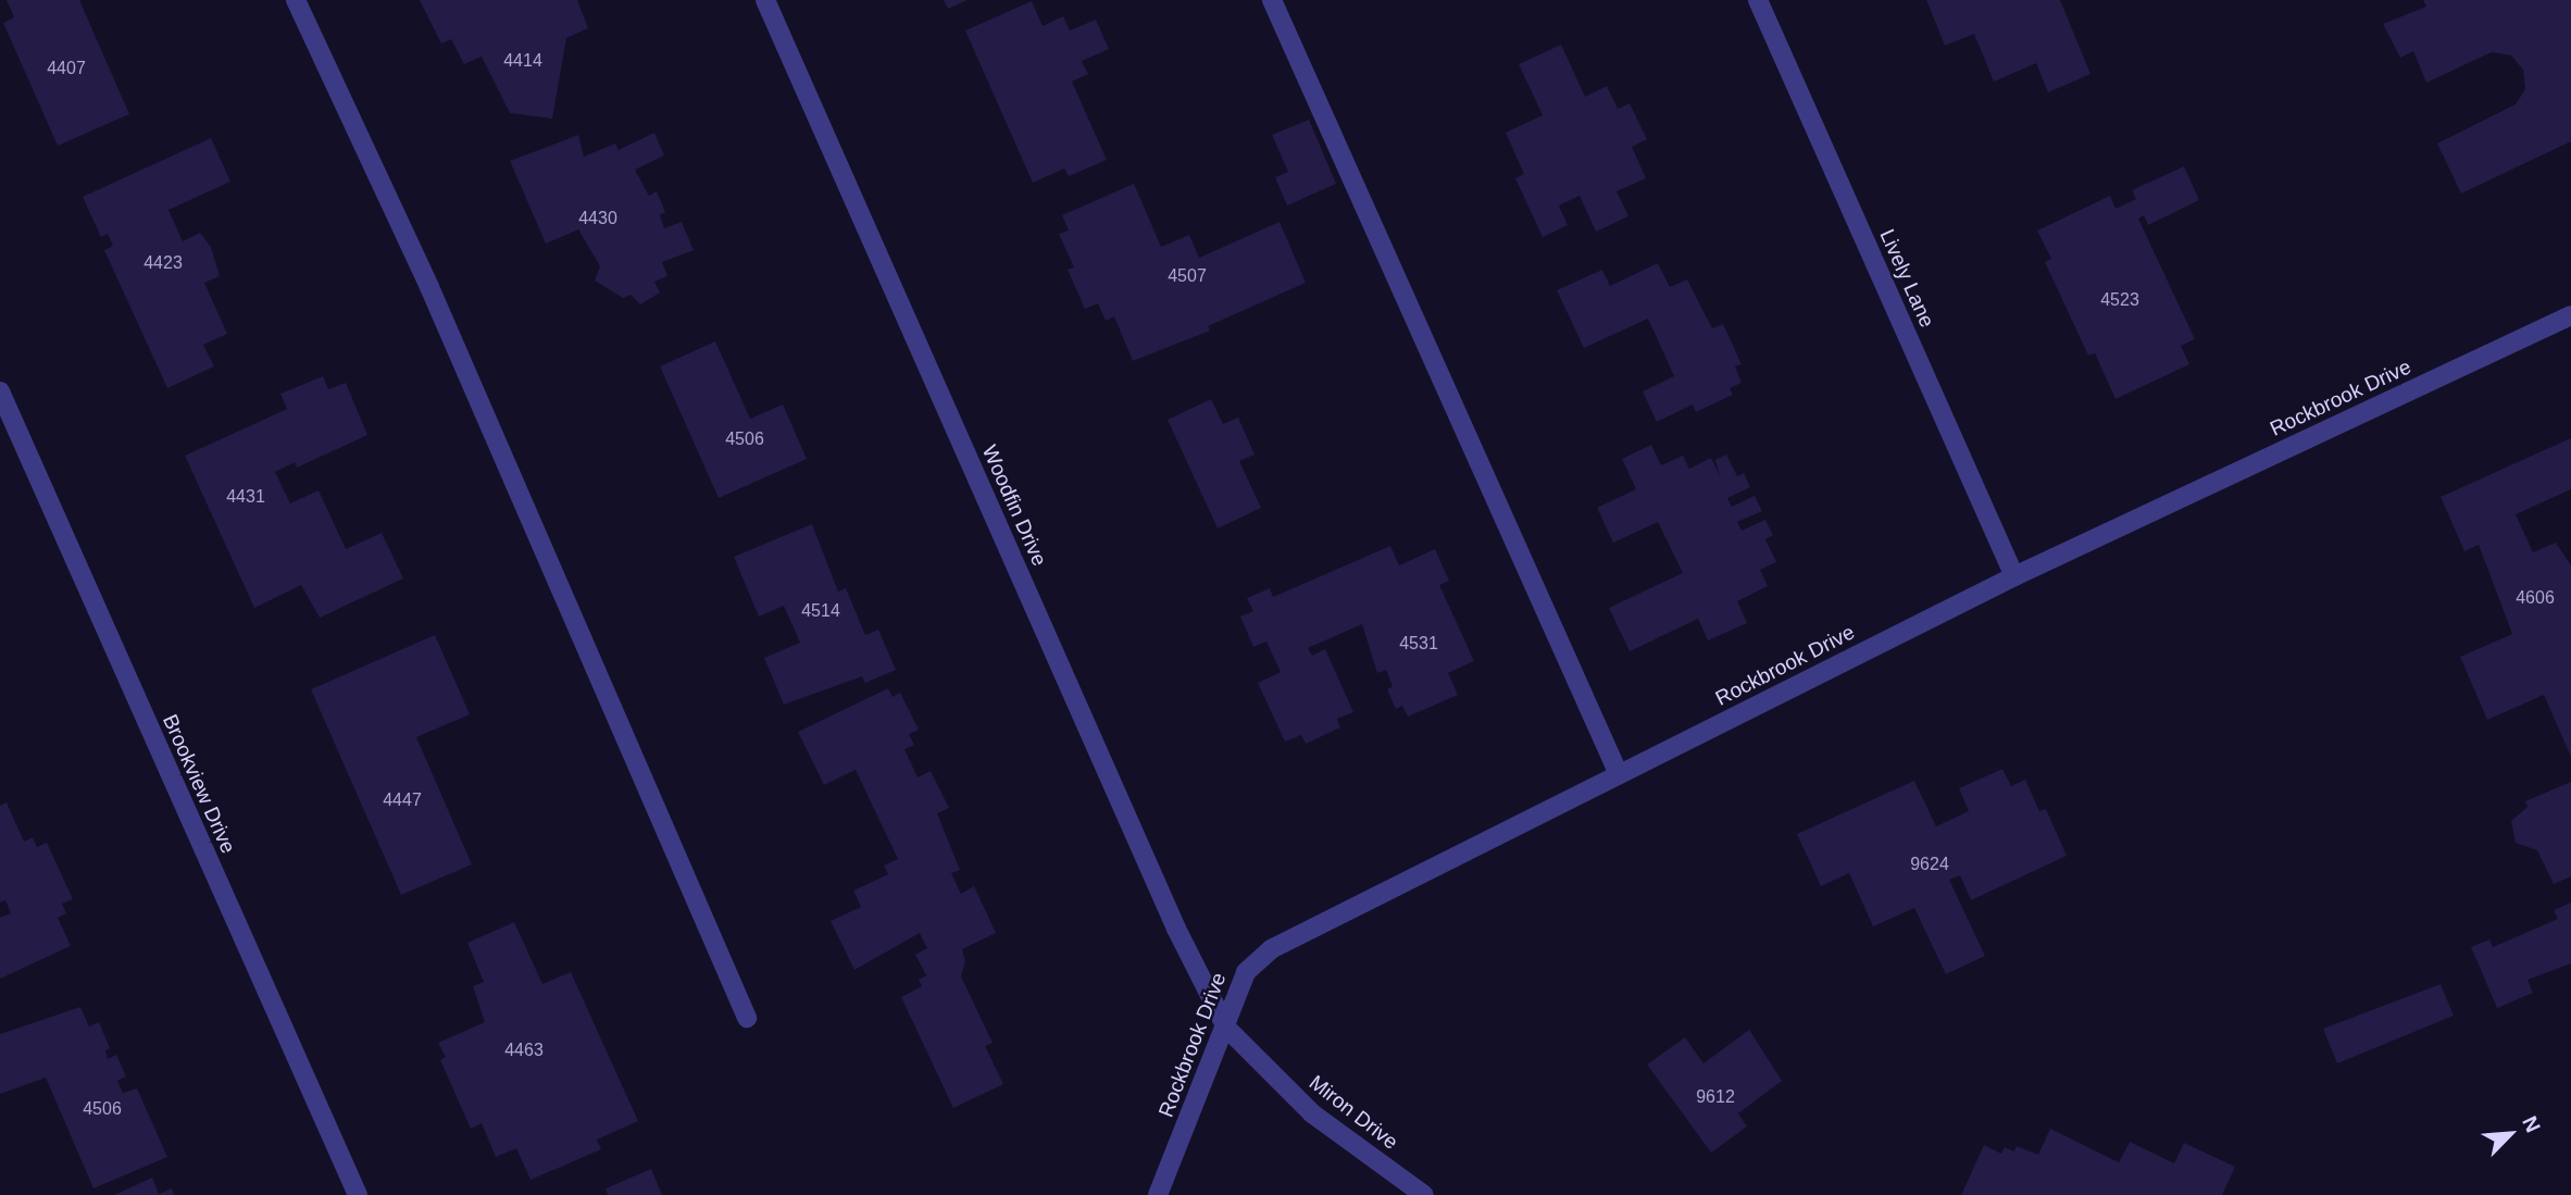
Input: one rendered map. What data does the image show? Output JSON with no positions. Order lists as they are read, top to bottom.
{
  "streets": {
    "street": [
      "Lively Lane",
      "Rockbrook Drive",
      "Woodfin Drive",
      "Brookview Drive",
      "Miron Drive"
    ]
  },
  "crossings": [
    ["Lively Lane", "Rockbrook Drive"],
    ["Rockbrook Drive", "Woodfin Drive"],
    ["Rockbrook Drive", "Miron Drive"],
    ["Woodfin Drive", "Miron Drive"]
  ],
  "house_numbers": [
    "4414",
    "4407",
    "4430",
    "4423",
    "4507",
    "4523",
    "4506",
    "4431",
    "4606",
    "4514",
    "4531",
    "4447",
    "9624",
    "4463",
    "9612",
    "4506"
  ],
  "north": "top right"
}
